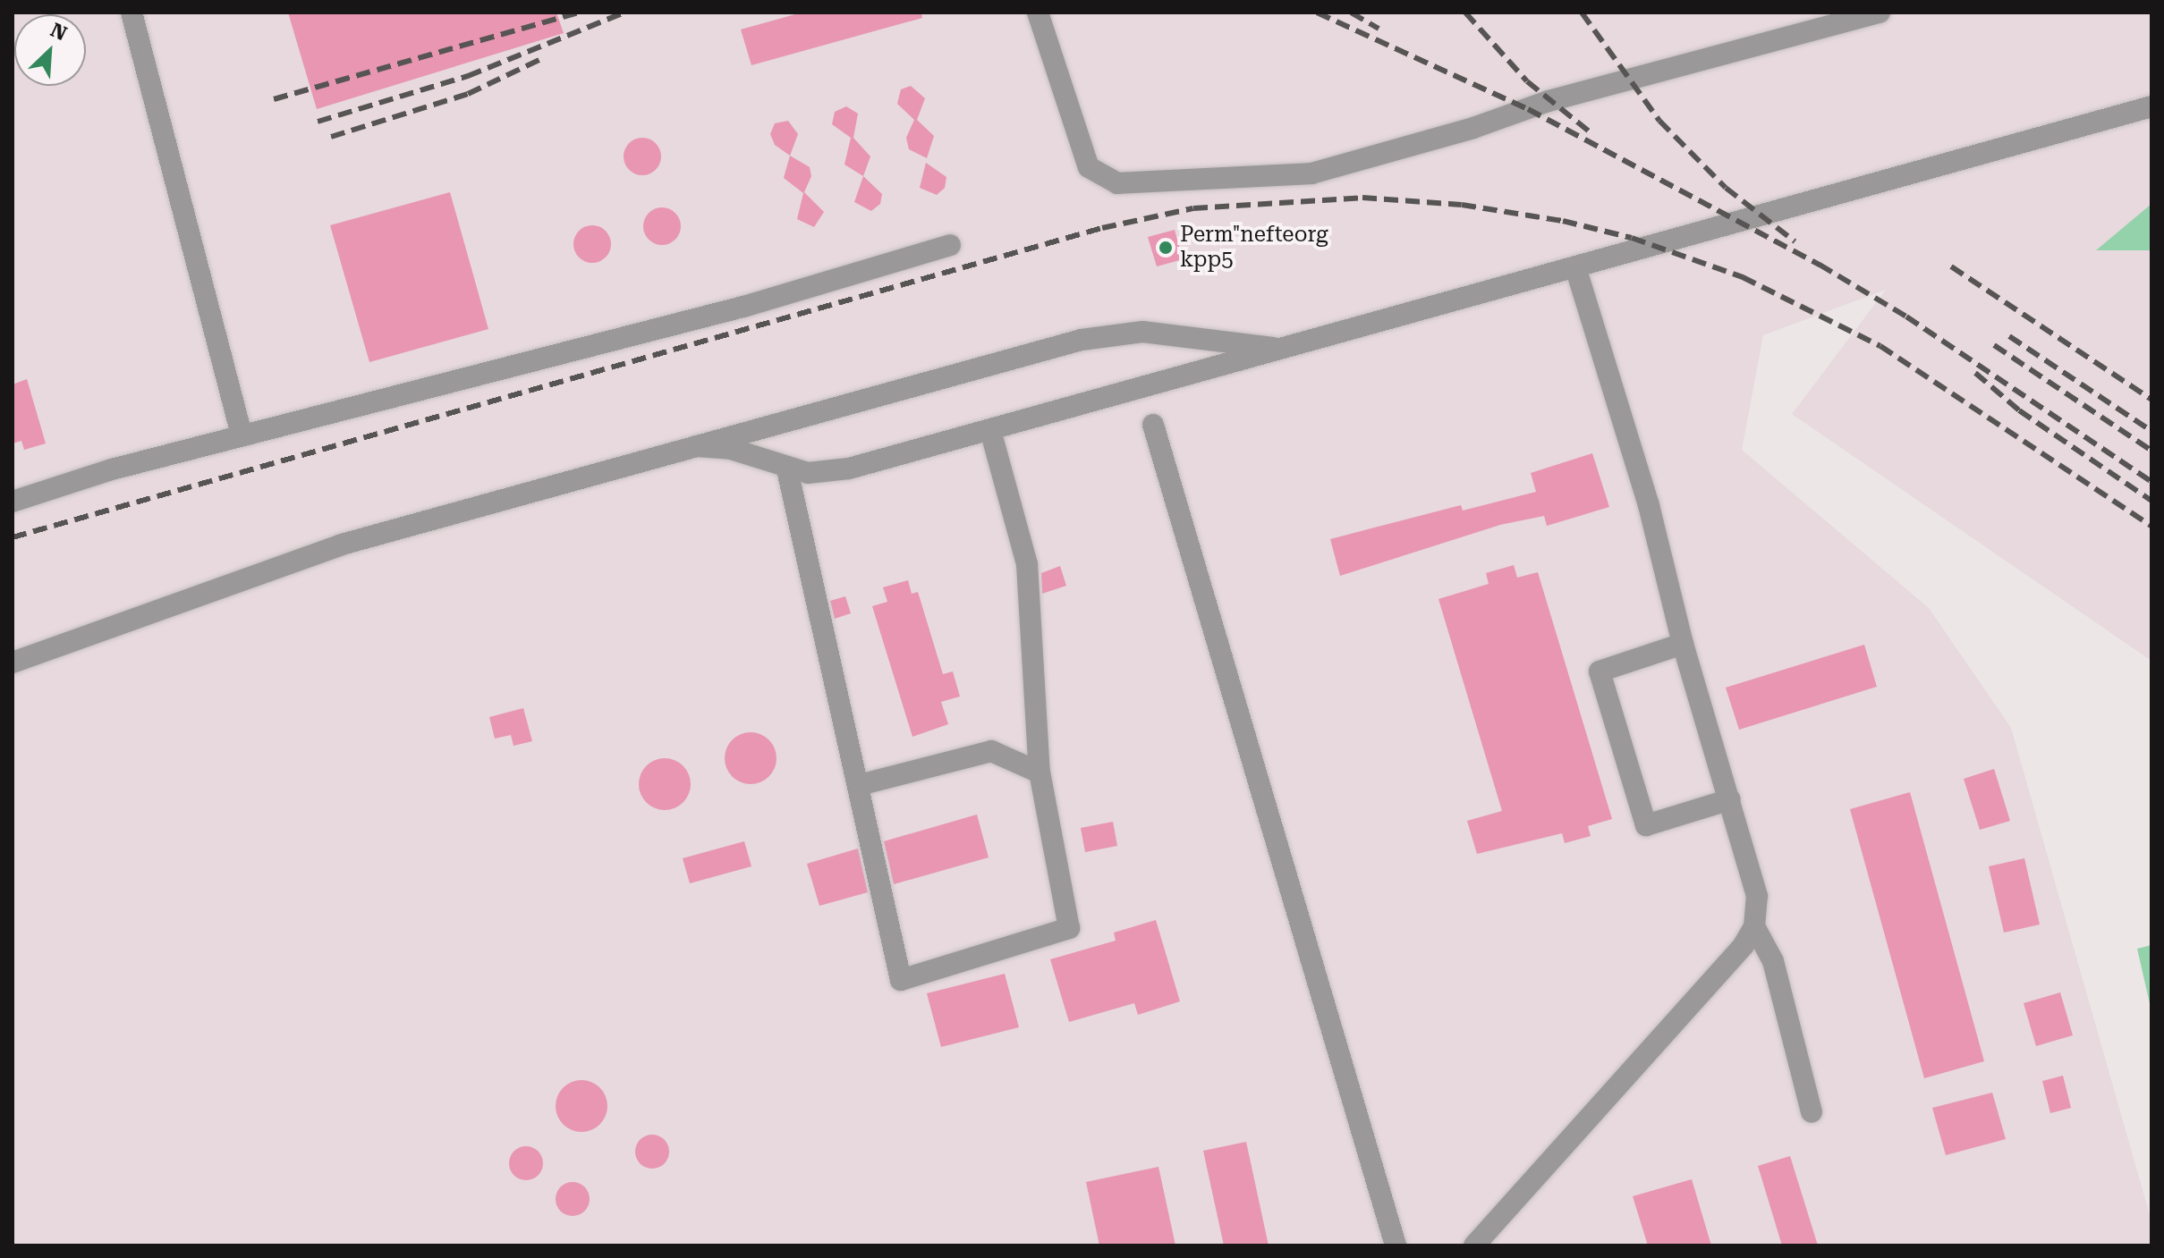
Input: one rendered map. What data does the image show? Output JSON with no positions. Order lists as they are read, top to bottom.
{
  "places": ["Perm\"nefteorg kpp5"],
  "north": "top right"
}
